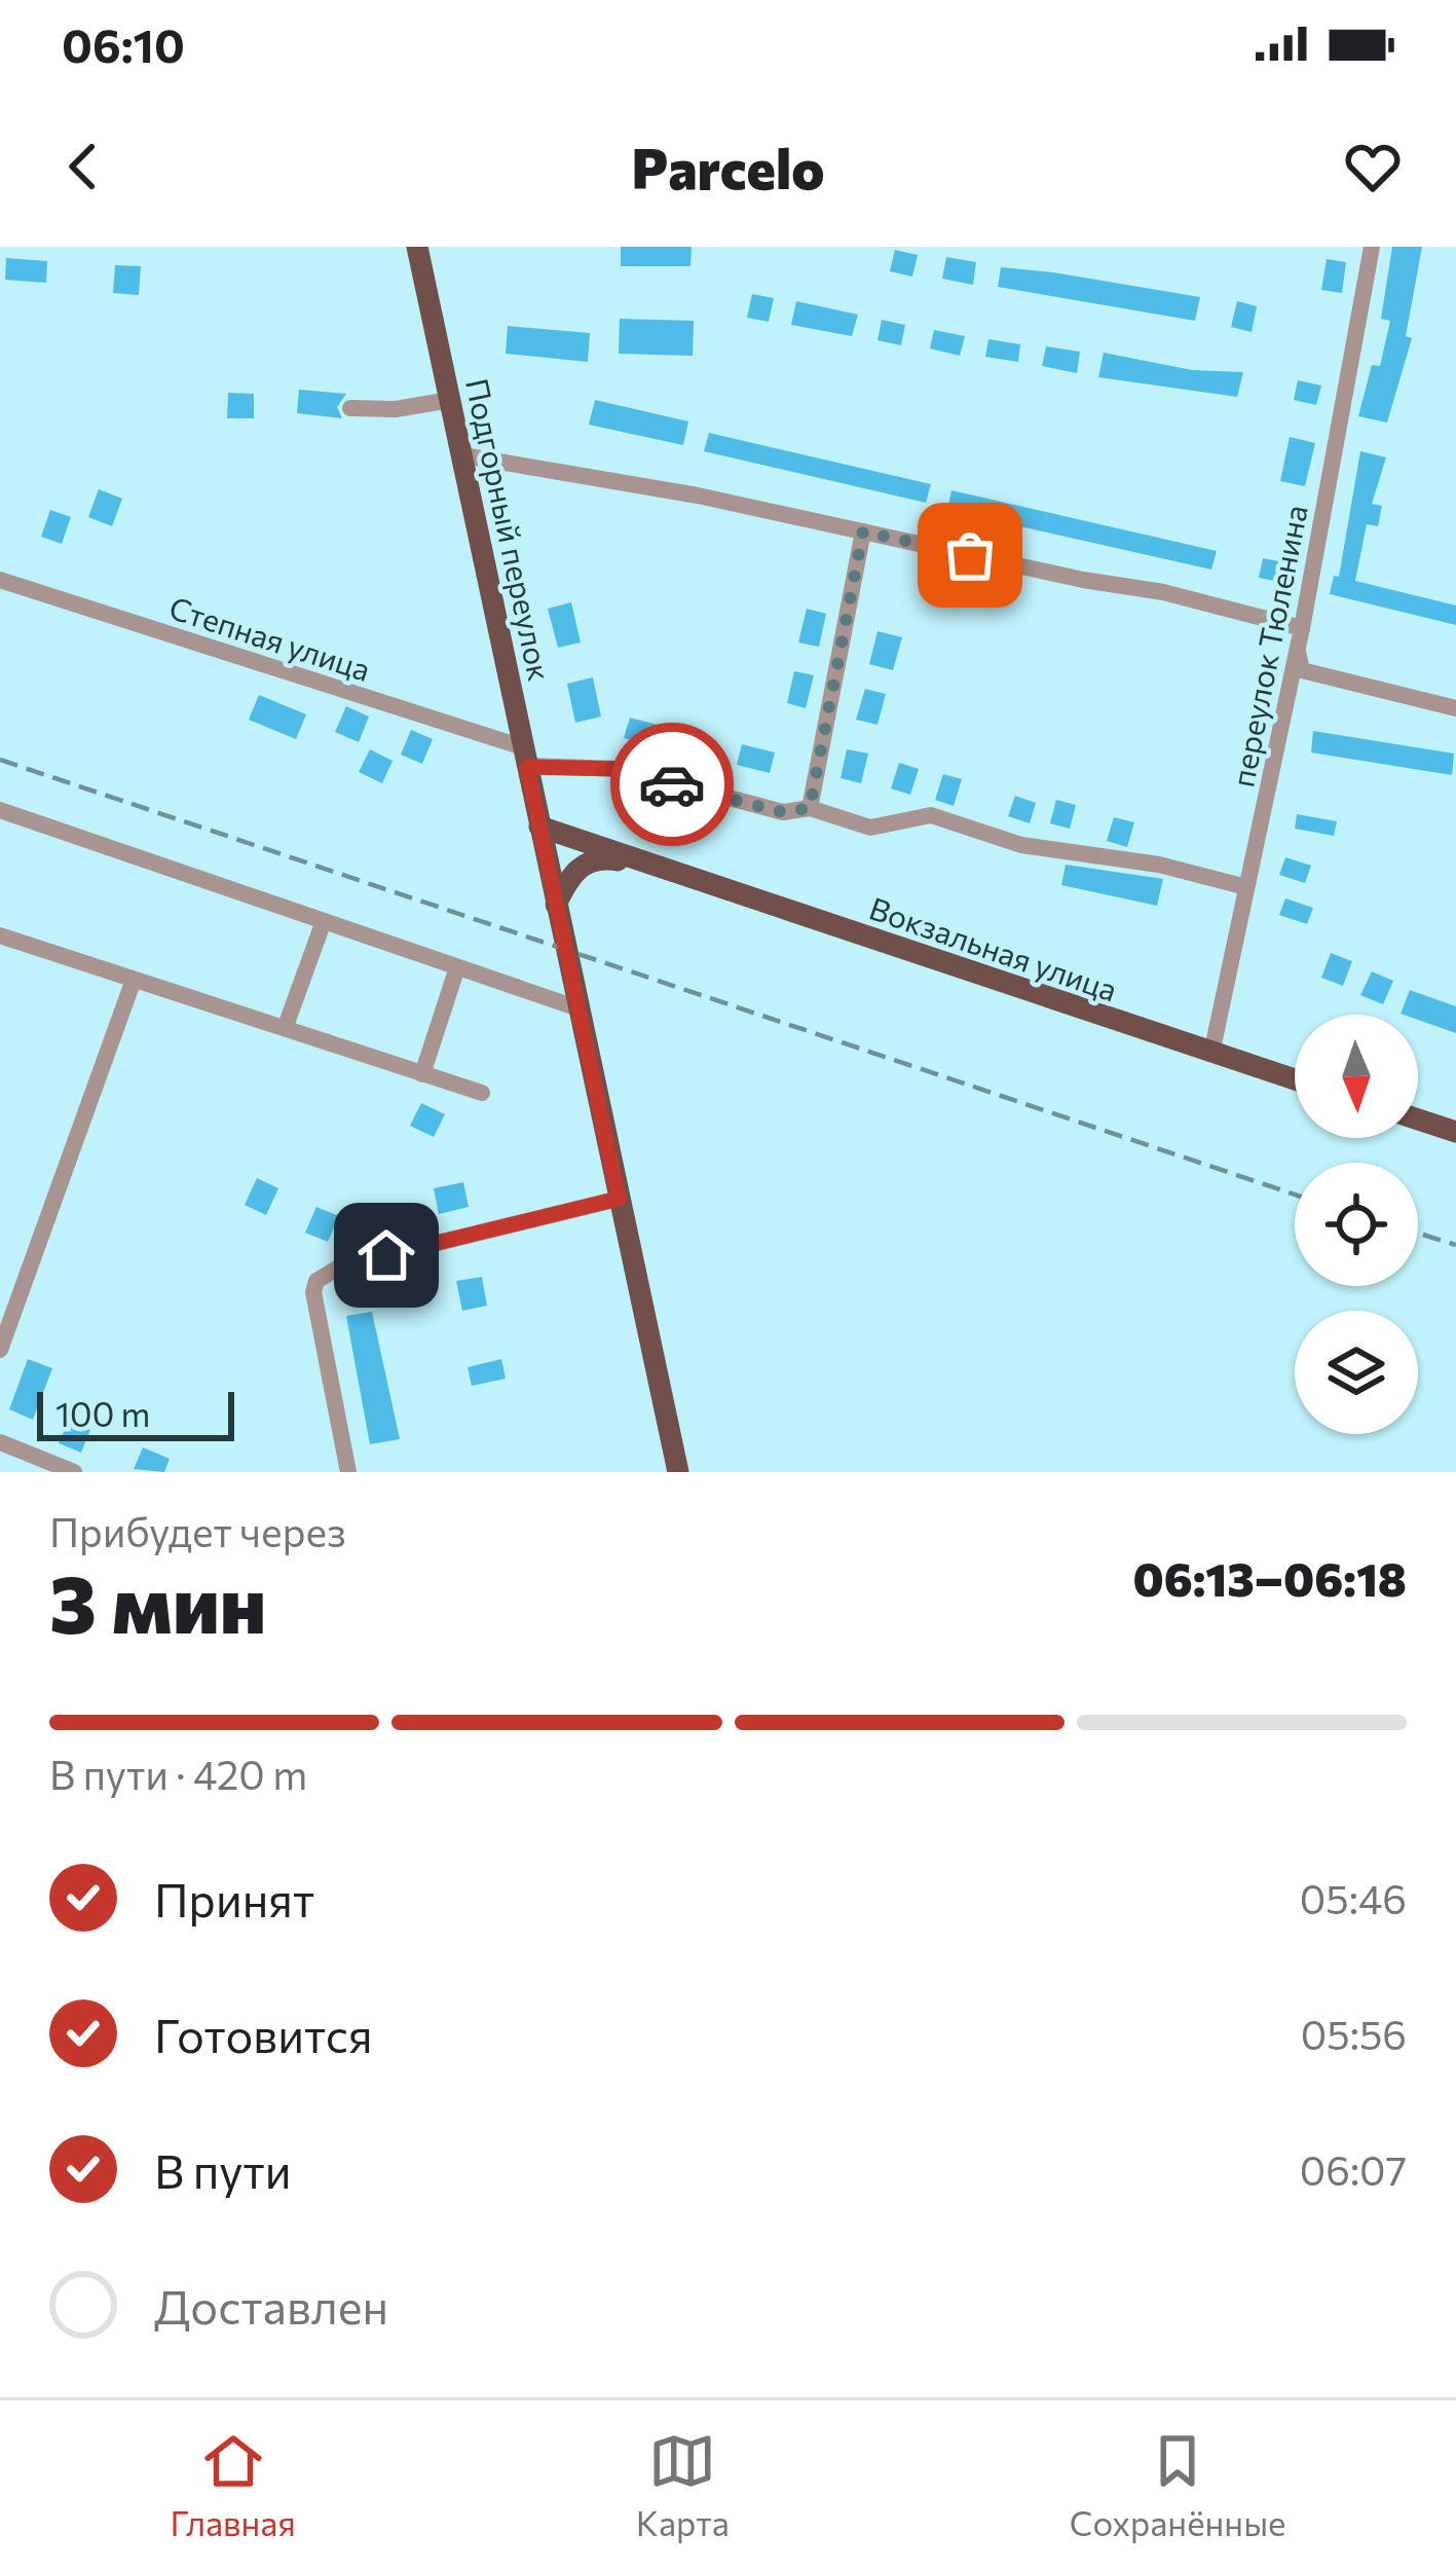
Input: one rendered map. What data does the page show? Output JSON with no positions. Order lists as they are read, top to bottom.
{
  "streets": {
    "main road": ["Подгорный переулок", "Вокзальная улица"],
    "street": ["Степная улица", "переулок Тюленина"]
  },
  "crossings": [
    ["Подгорный переулок", "Степная улица"],
    ["Степная улица", "переулок Тюленина"],
    ["переулок Тюленина", "Вокзальная улица"]
  ],
  "scale_bar": "100 m",
  "north": "bottom",
  "page": {
    "status": "06:10",
    "header": "Parcelo",
    "scale": "100 m",
    "heading": ["3 мин", "Прибудет через", "06:13–06:18"],
    "bar": "В пути · 420 m",
    "list": [
      ["Принят", "05:46"],
      ["Готовится", "05:56"],
      ["В пути", "06:07"],
      "Доставлен"
    ],
    "tabs": ["Главная", "Карта", "Сохранённые"]
  }
}
